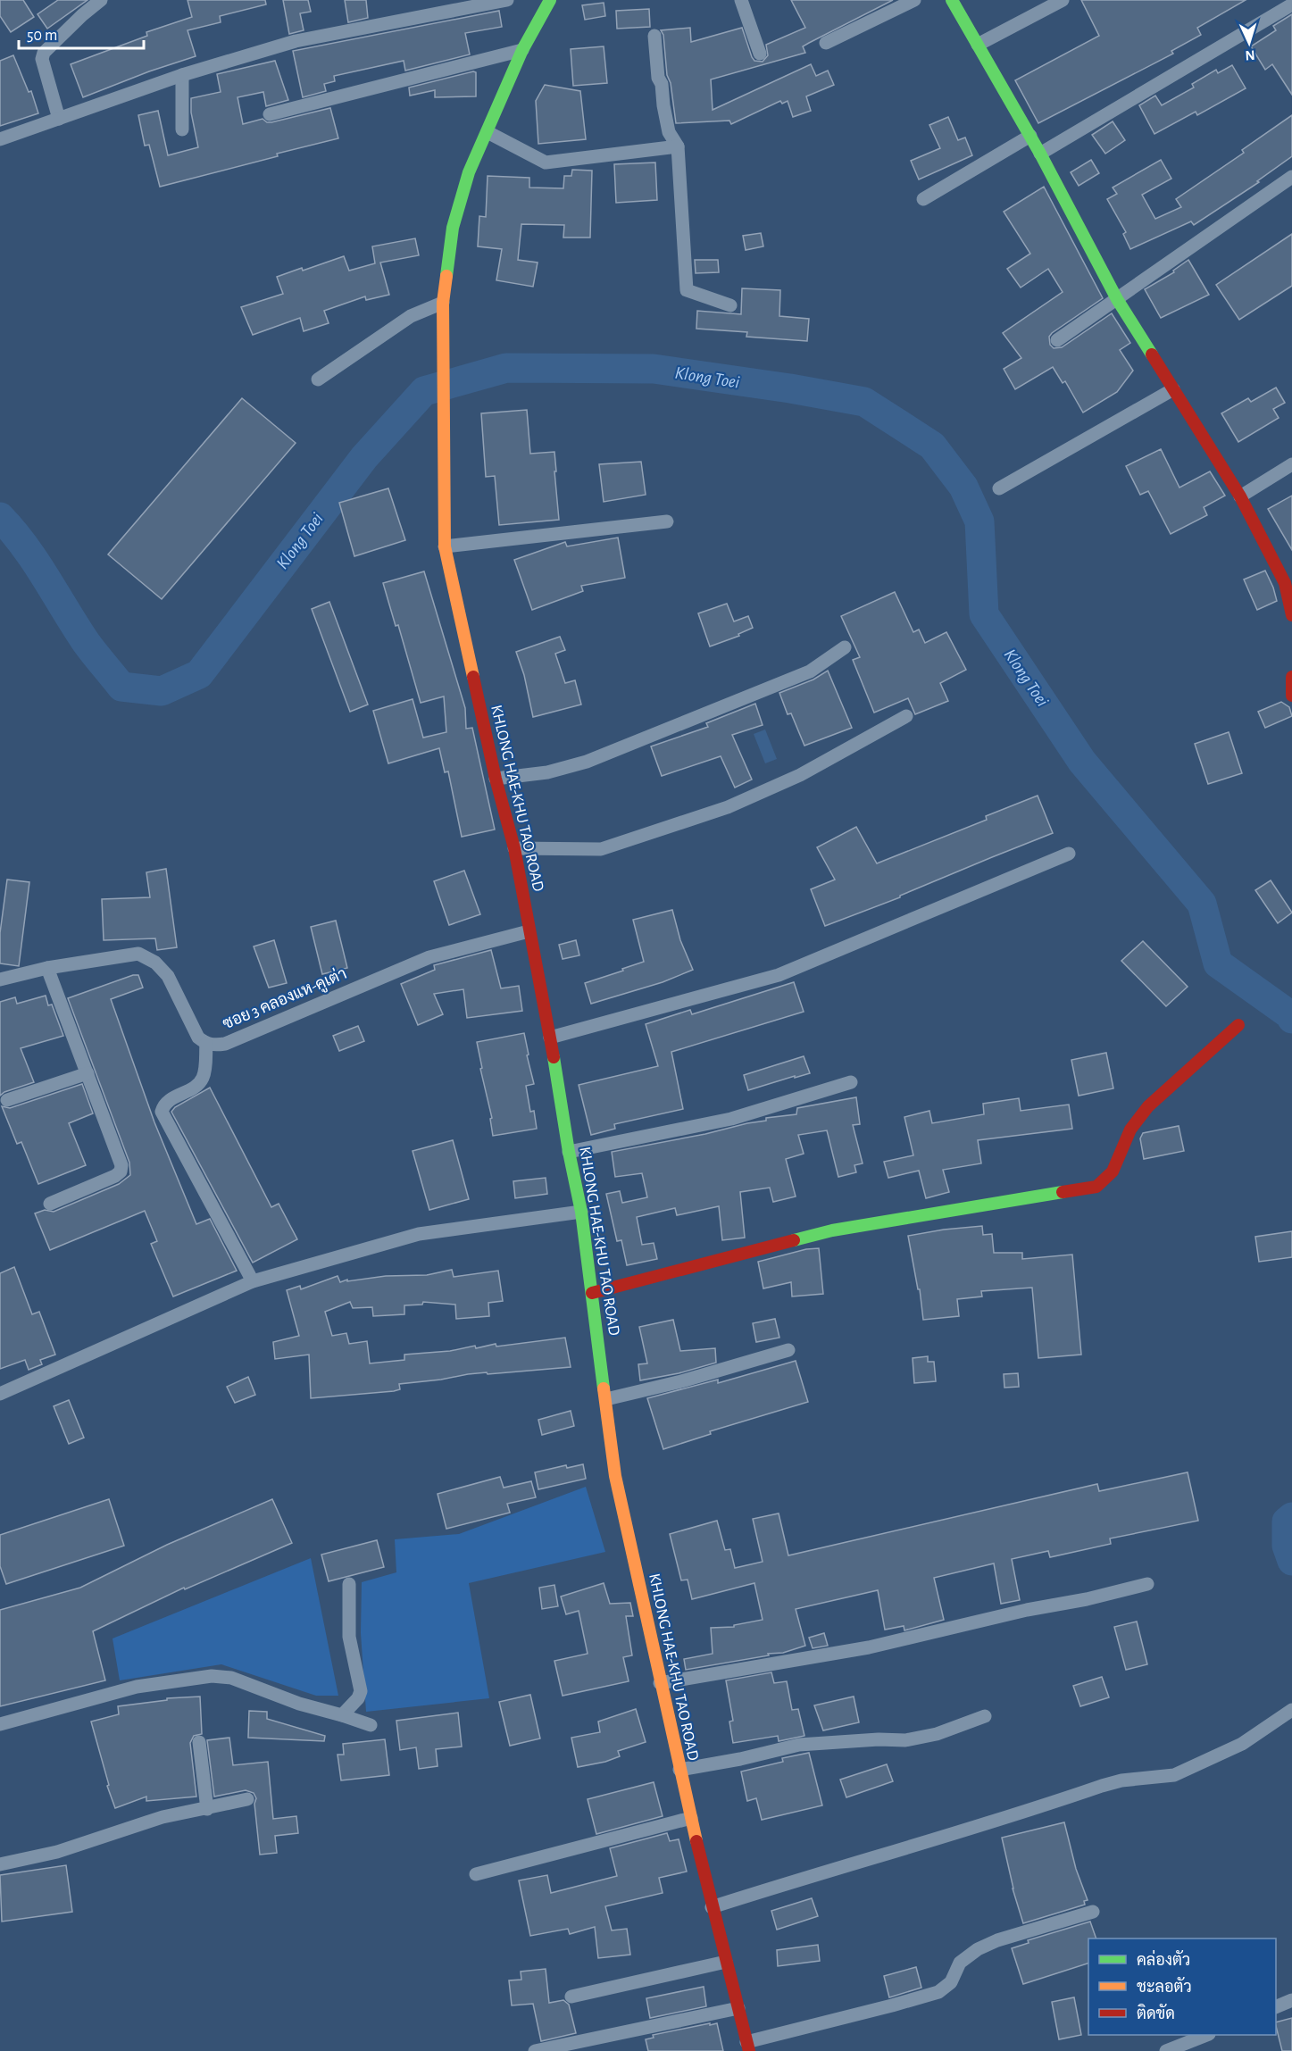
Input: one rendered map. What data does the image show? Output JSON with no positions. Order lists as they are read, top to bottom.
{
  "streets": {
    "street": ["KHLONG HAE-KHU TAO ROAD", "ซอย 3 คลองแห-คูเต่า"]
  },
  "crossings": [
    ["KHLONG HAE-KHU TAO ROAD", "ซอย 3 คลองแห-คูเต่า"]
  ],
  "water": ["Klong Toei"],
  "legend": ["คล่องตัว", "ชะลอตัว", "ติดขัด"],
  "scale_bar": "50 m",
  "north": "bottom"
}
